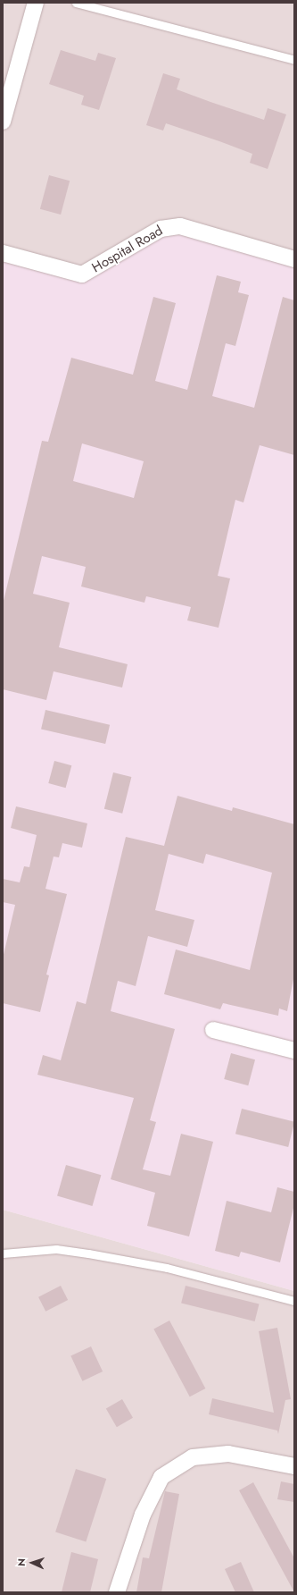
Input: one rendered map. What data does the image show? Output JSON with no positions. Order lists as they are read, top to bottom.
{
  "streets": {
    "street": ["Hospital Road"]
  },
  "north": "left"
}
